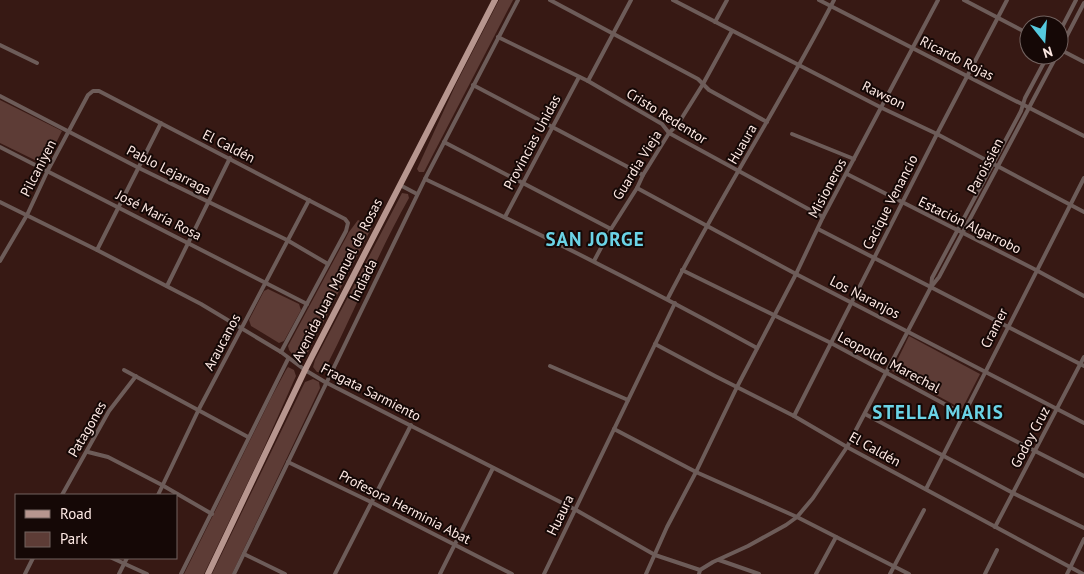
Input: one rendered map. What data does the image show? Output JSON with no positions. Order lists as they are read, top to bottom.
{
  "streets": {
    "main road": ["Avenida Juan Manuel de Rosas"],
    "street": [
      "Ricardo Rojas",
      "Rawson",
      "Cristo Redentor",
      "Provincias Unidas",
      "Huaura",
      "El Caldén",
      "Guardia Vieja",
      "Paroissien",
      "Pilcaniyen",
      "Pablo Lejarraga",
      "Misioneros",
      "Cacique Venancio",
      "José María Rosa",
      "Estación Algarrobo",
      "Indiada",
      "Los Naranjos",
      "Cramer",
      "Araucanos",
      "Leopoldo Marechal",
      "Fragata Sarmiento",
      "Patagones",
      "Godoy Cruz",
      "Profesora Herminia Abat"
    ]
  },
  "crossings": [
    ["Ricardo Rojas", "Huaura"],
    ["Ricardo Rojas", "Paroissien"],
    ["Ricardo Rojas", "Misioneros"],
    ["Ricardo Rojas", "Cacique Venancio"],
    ["Rawson", "Huaura"],
    ["Rawson", "Guardia Vieja"],
    ["Rawson", "Paroissien"],
    ["Rawson", "Misioneros"],
    ["Rawson", "Cacique Venancio"],
    ["Rawson", "Cramer"],
    ["Cristo Redentor", "Provincias Unidas"],
    ["Cristo Redentor", "Huaura"],
    ["Cristo Redentor", "Guardia Vieja"],
    ["Cristo Redentor", "Misioneros"],
    ["Cristo Redentor", "Indiada"],
    ["Huaura", "El Caldén"],
    ["Huaura", "Los Naranjos"],
    ["Huaura", "Leopoldo Marechal"],
    ["Huaura", "Fragata Sarmiento"],
    ["El Caldén", "Paroissien"],
    ["El Caldén", "Pilcaniyen"],
    ["El Caldén", "Pablo Lejarraga"],
    ["El Caldén", "Misioneros"],
    ["El Caldén", "Cacique Venancio"],
    ["El Caldén", "Cramer"],
    ["El Caldén", "Araucanos"],
    ["El Caldén", "Godoy Cruz"],
    ["Guardia Vieja", "Los Naranjos"],
    ["Paroissien", "Estación Algarrobo"],
    ["Paroissien", "Los Naranjos"],
    ["Paroissien", "Leopoldo Marechal"],
    ["Paroissien", "Fragata Sarmiento"],
    ["Pilcaniyen", "Pablo Lejarraga"],
    ["Pilcaniyen", "José María Rosa"],
    ["Pilcaniyen", "Fragata Sarmiento"],
    ["Pablo Lejarraga", "Araucanos"],
    ["Misioneros", "Estación Algarrobo"],
    ["Misioneros", "Los Naranjos"],
    ["Misioneros", "Leopoldo Marechal"],
    ["Misioneros", "Fragata Sarmiento"],
    ["Cacique Venancio", "Estación Algarrobo"],
    ["Cacique Venancio", "Los Naranjos"],
    ["Cacique Venancio", "Leopoldo Marechal"],
    ["José María Rosa", "Araucanos"],
    ["Estación Algarrobo", "Cramer"],
    ["Avenida Juan Manuel de Rosas", "Fragata Sarmiento"],
    ["Indiada", "Fragata Sarmiento"],
    ["Indiada", "Profesora Herminia Abat"],
    ["Los Naranjos", "Cramer"],
    ["Los Naranjos", "Godoy Cruz"],
    ["Cramer", "Leopoldo Marechal"],
    ["Araucanos", "Fragata Sarmiento"],
    ["Leopoldo Marechal", "Godoy Cruz"]
  ],
  "districts": ["SAN JORGE", "STELLA MARIS"],
  "legend": ["Road", "Park"],
  "north": "bottom"
}
